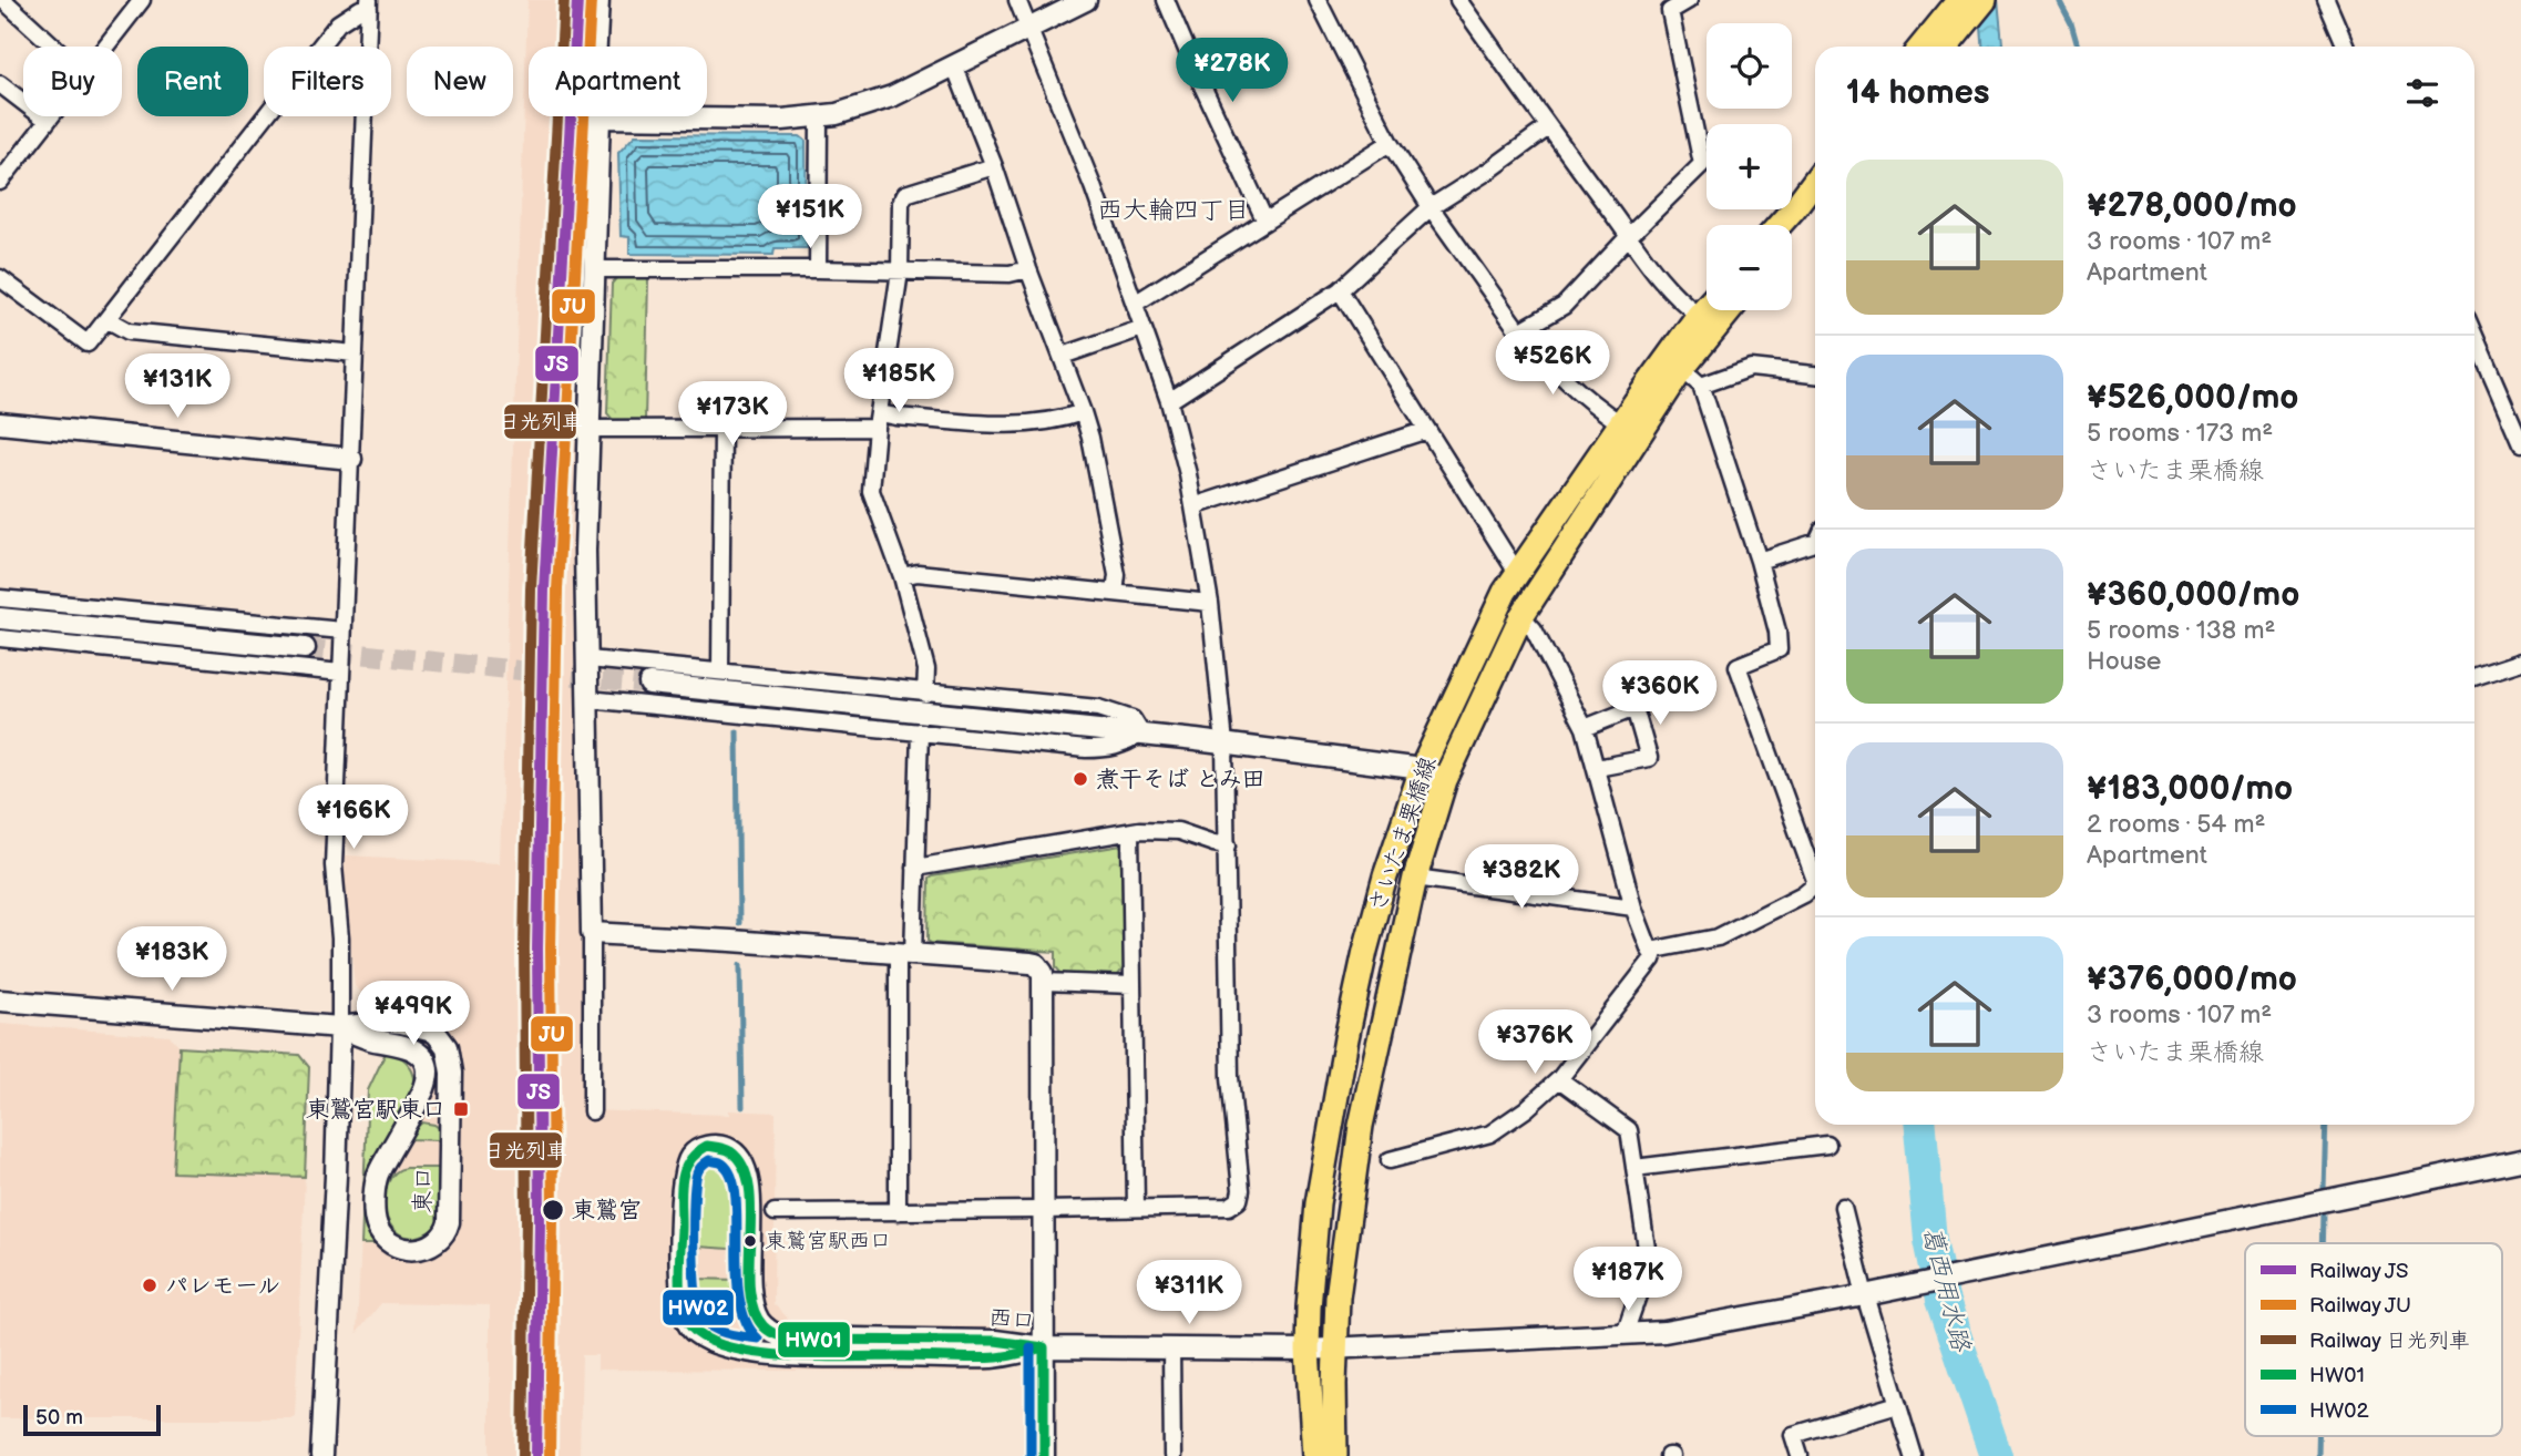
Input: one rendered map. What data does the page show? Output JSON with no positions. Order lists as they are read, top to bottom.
{
  "streets": {
    "main road": ["さいたま栗橋線"],
    "street": ["東口", "西口"]
  },
  "districts": ["西大輪四丁目"],
  "water": ["葛西用水路"],
  "places": {
    "other": [
      "煮干そば とみ田",
      "東鷲宮",
      "東鷲宮駅西口",
      "パレモール"
    ],
    "transit": ["東鷲宮駅東口"]
  },
  "lines": [
    "rail line JS",
    "rail line 日光列車",
    "rail line JU",
    "transit line HW01",
    "transit line HW02"
  ],
  "legend": [
    "Railway JS",
    "Railway JU",
    "Railway 日光列車",
    "HW01",
    "HW02"
  ],
  "scale_bar": "50 m",
  "page": {
    "map_buttons": ["+", "−"],
    "price": [
      "¥278K",
      "¥151K",
      "¥526K",
      "¥185K",
      "¥131K",
      "¥173K",
      "¥360K",
      "¥166K",
      "¥382K",
      "¥183K",
      "¥499K",
      "¥376K",
      "¥187K",
      "¥311K"
    ],
    "chip": [
      "Buy",
      "Rent",
      "Filters",
      "New",
      "Apartment"
    ],
    "heading": "14 homes",
    "list": [
      {
        "name": "¥278,000/mo",
        "note": "3 rooms · 107 m² · Apartment"
      },
      {
        "name": "¥526,000/mo",
        "note": "5 rooms · 173 m² · さいたま栗橋線"
      },
      {
        "name": "¥360,000/mo",
        "note": "5 rooms · 138 m² · House"
      },
      {
        "name": "¥183,000/mo",
        "note": "2 rooms · 54 m² · Apartment"
      },
      {
        "name": "¥376,000/mo",
        "note": "3 rooms · 107 m² · さいたま栗橋線"
      }
    ],
    "scale": "50 m"
  }
}
